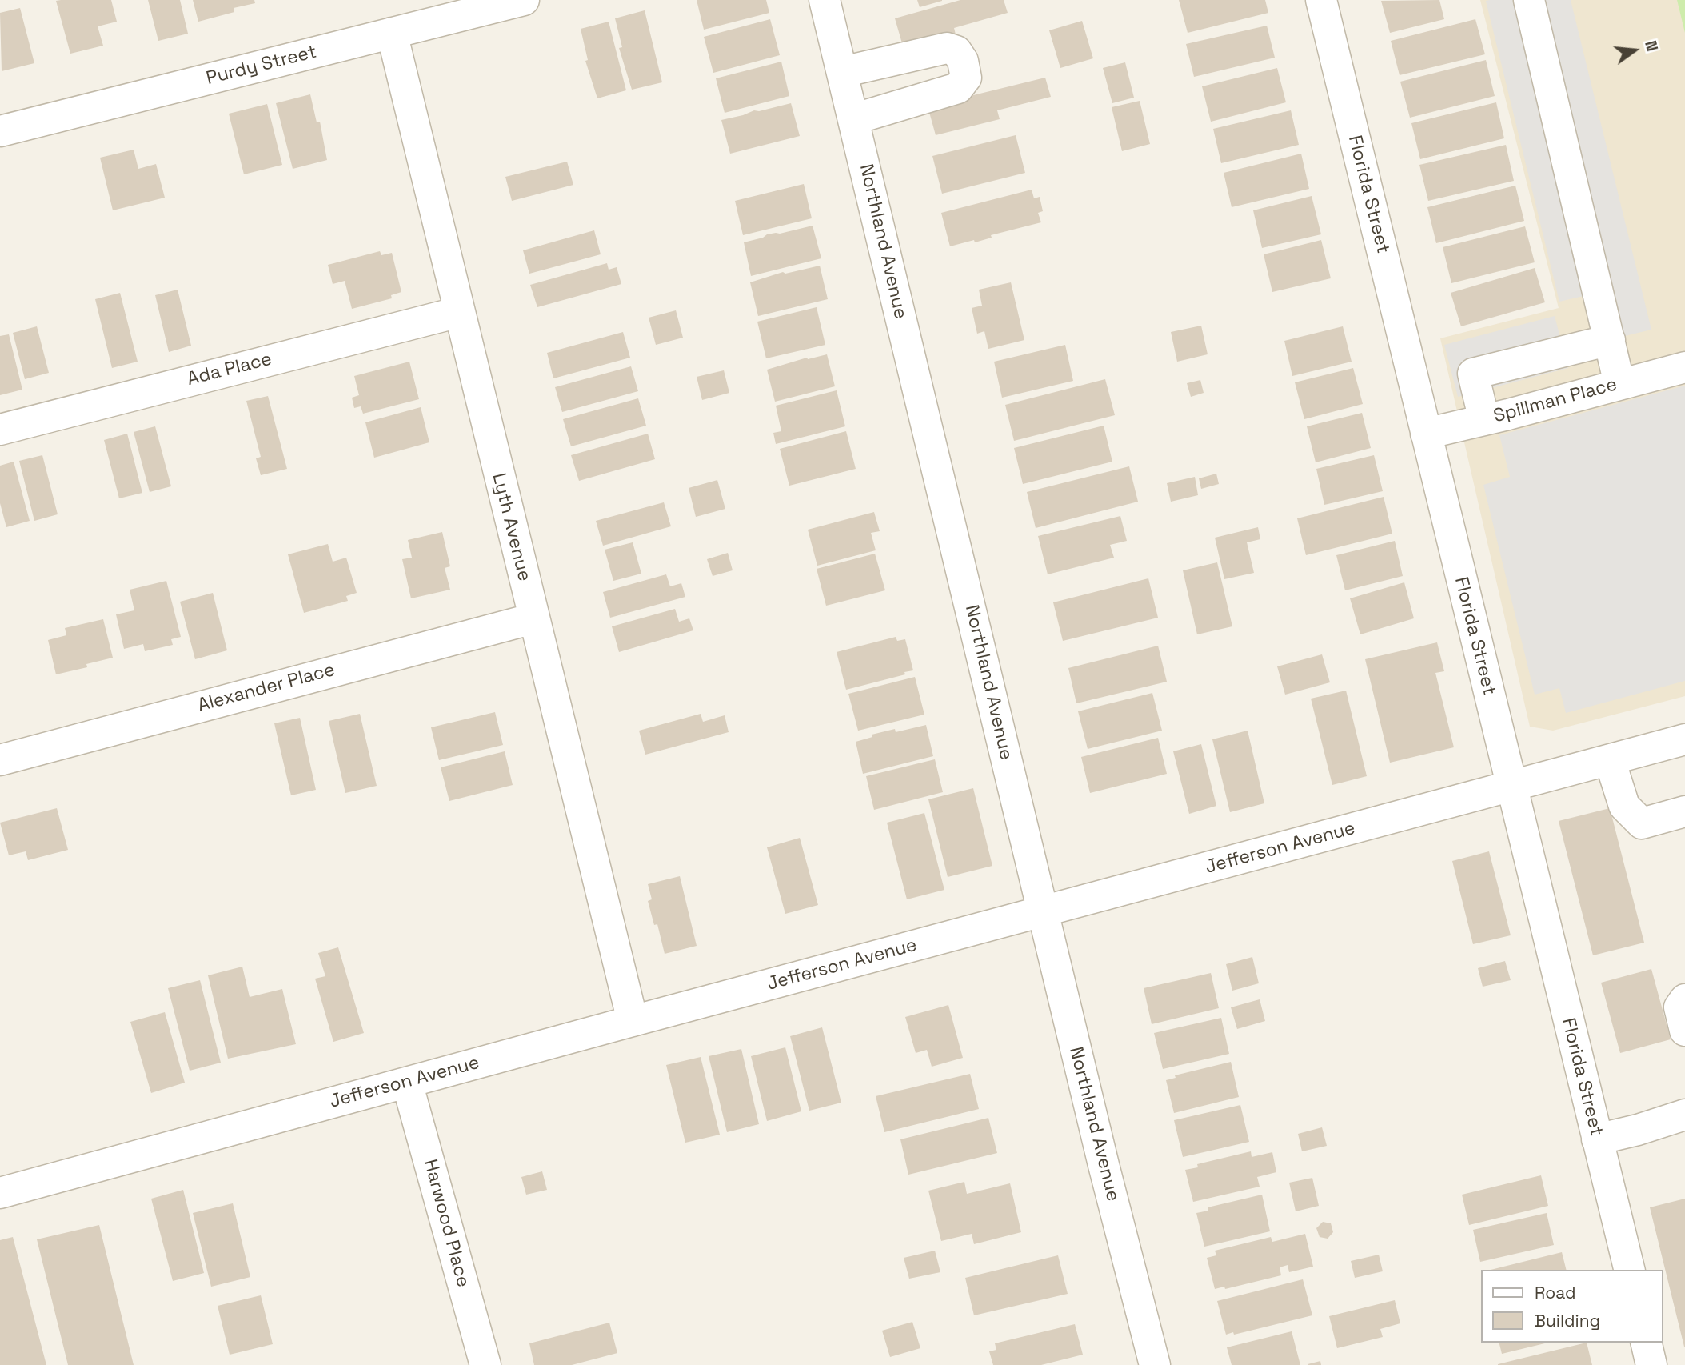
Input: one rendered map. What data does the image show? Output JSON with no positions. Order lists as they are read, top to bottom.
{
  "streets": {
    "street": [
      "Purdy Street",
      "Florida Street",
      "Northland Avenue",
      "Ada Place",
      "Spillman Place",
      "Lyth Avenue",
      "Alexander Place",
      "Jefferson Avenue",
      "Harwood Place"
    ]
  },
  "crossings": [
    ["Purdy Street", "Lyth Avenue"],
    ["Florida Street", "Spillman Place"],
    ["Florida Street", "Jefferson Avenue"],
    ["Northland Avenue", "Jefferson Avenue"],
    ["Ada Place", "Lyth Avenue"],
    ["Lyth Avenue", "Alexander Place"],
    ["Lyth Avenue", "Jefferson Avenue"],
    ["Jefferson Avenue", "Harwood Place"]
  ],
  "legend": ["Road", "Building"],
  "north": "right"
}
